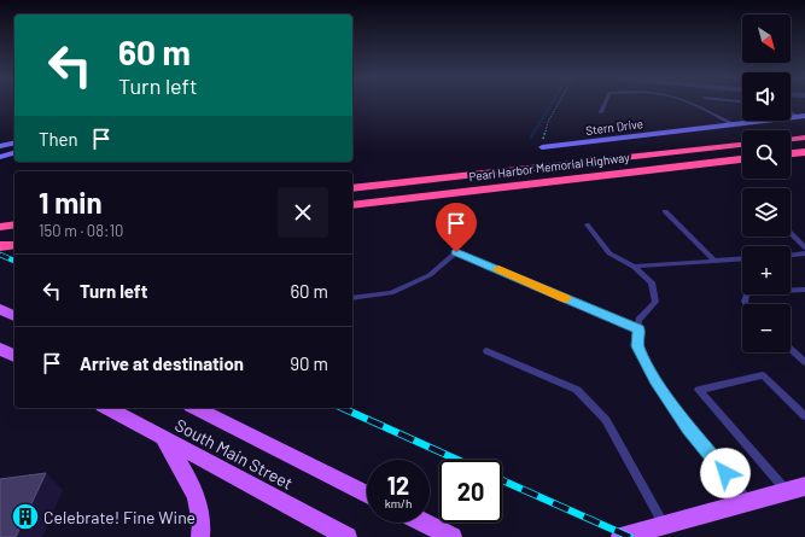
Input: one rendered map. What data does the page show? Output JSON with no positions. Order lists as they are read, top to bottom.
{
  "streets": {
    "highway": ["Pearl Harbor Memorial Highway"],
    "main road": ["South Main Street"],
    "street": ["Stern Drive"]
  },
  "places": {
    "building": ["Celebrate! Fine Wine"]
  },
  "north": "bottom right",
  "page": {
    "map_buttons": ["+", "−"],
    "turn": ["60 m", "Turn left"],
    "then": "Then",
    "heading": ["1 min", "150 m · 08:10"],
    "list": [
      {
        "name": "Turn left",
        "value": "60 m"
      },
      {
        "name": "Arrive at destination",
        "value": "90 m"
      }
    ],
    "speed": "12 km/h",
    "limit": "20"
  }
}
